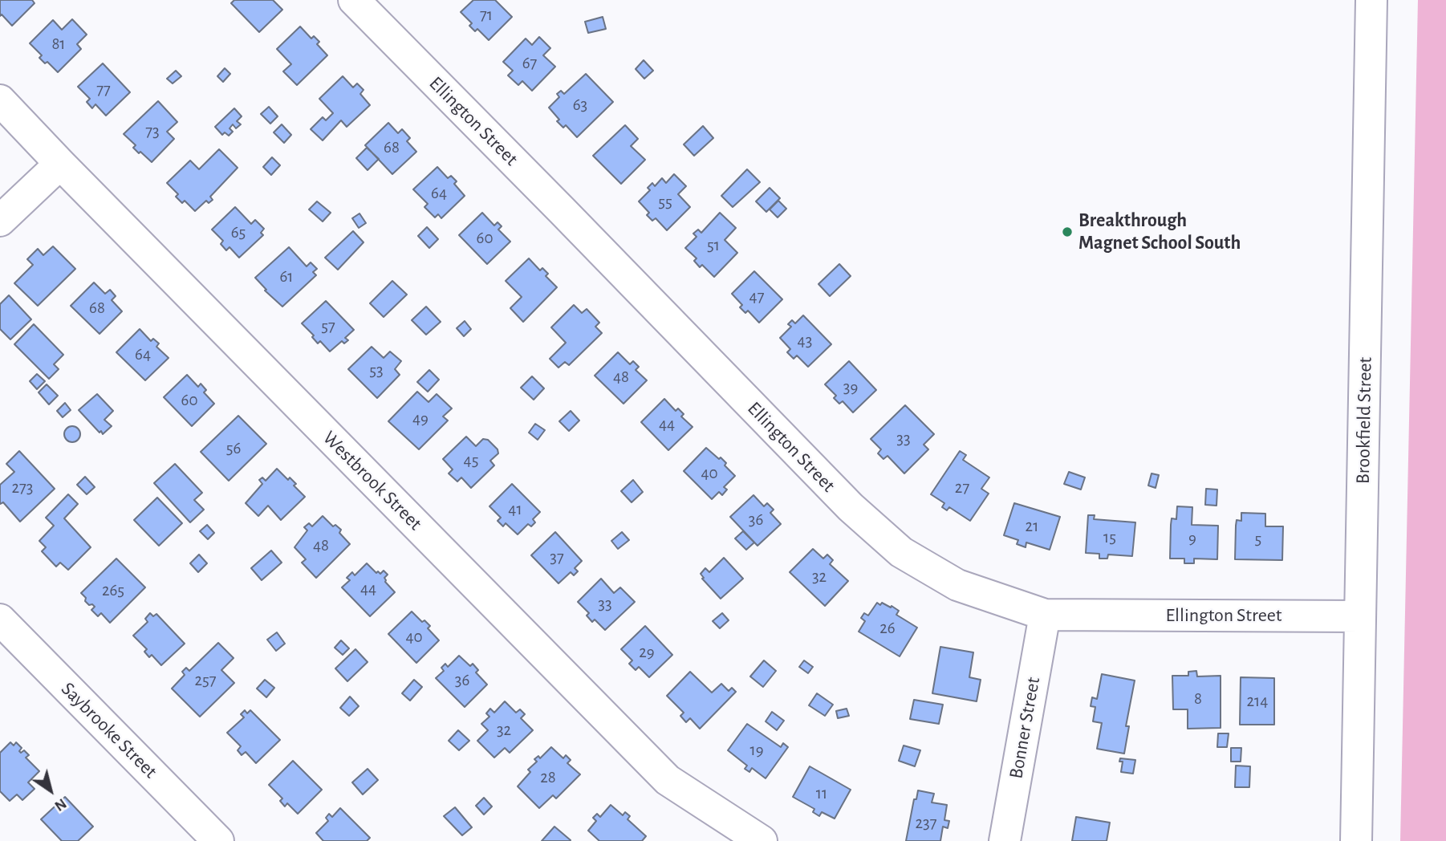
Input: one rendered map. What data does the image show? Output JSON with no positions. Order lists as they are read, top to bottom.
{
  "streets": {
    "street": [
      "Ellington Street",
      "Brookfield Street",
      "Westbrook Street",
      "Bonner Street",
      "Saybrooke Street"
    ]
  },
  "crossings": [
    ["Ellington Street", "Brookfield Street"],
    ["Ellington Street", "Bonner Street"]
  ],
  "places": ["Breakthrough Magnet School South"],
  "house_numbers": [
    "71",
    "81",
    "67",
    "77",
    "63",
    "73",
    "68",
    "64",
    "55",
    "65",
    "60",
    "51",
    "61",
    "47",
    "68",
    "57",
    "43",
    "64",
    "53",
    "48",
    "39",
    "60",
    "49",
    "44",
    "33",
    "56",
    "45",
    "40",
    "273",
    "27",
    "41",
    "36",
    "21",
    "15",
    "9",
    "5",
    "48",
    "37",
    "32",
    "44",
    "265",
    "33",
    "26",
    "40",
    "29",
    "257",
    "36",
    "8",
    "214",
    "32",
    "19",
    "28",
    "11",
    "237"
  ],
  "north": "bottom right"
}
